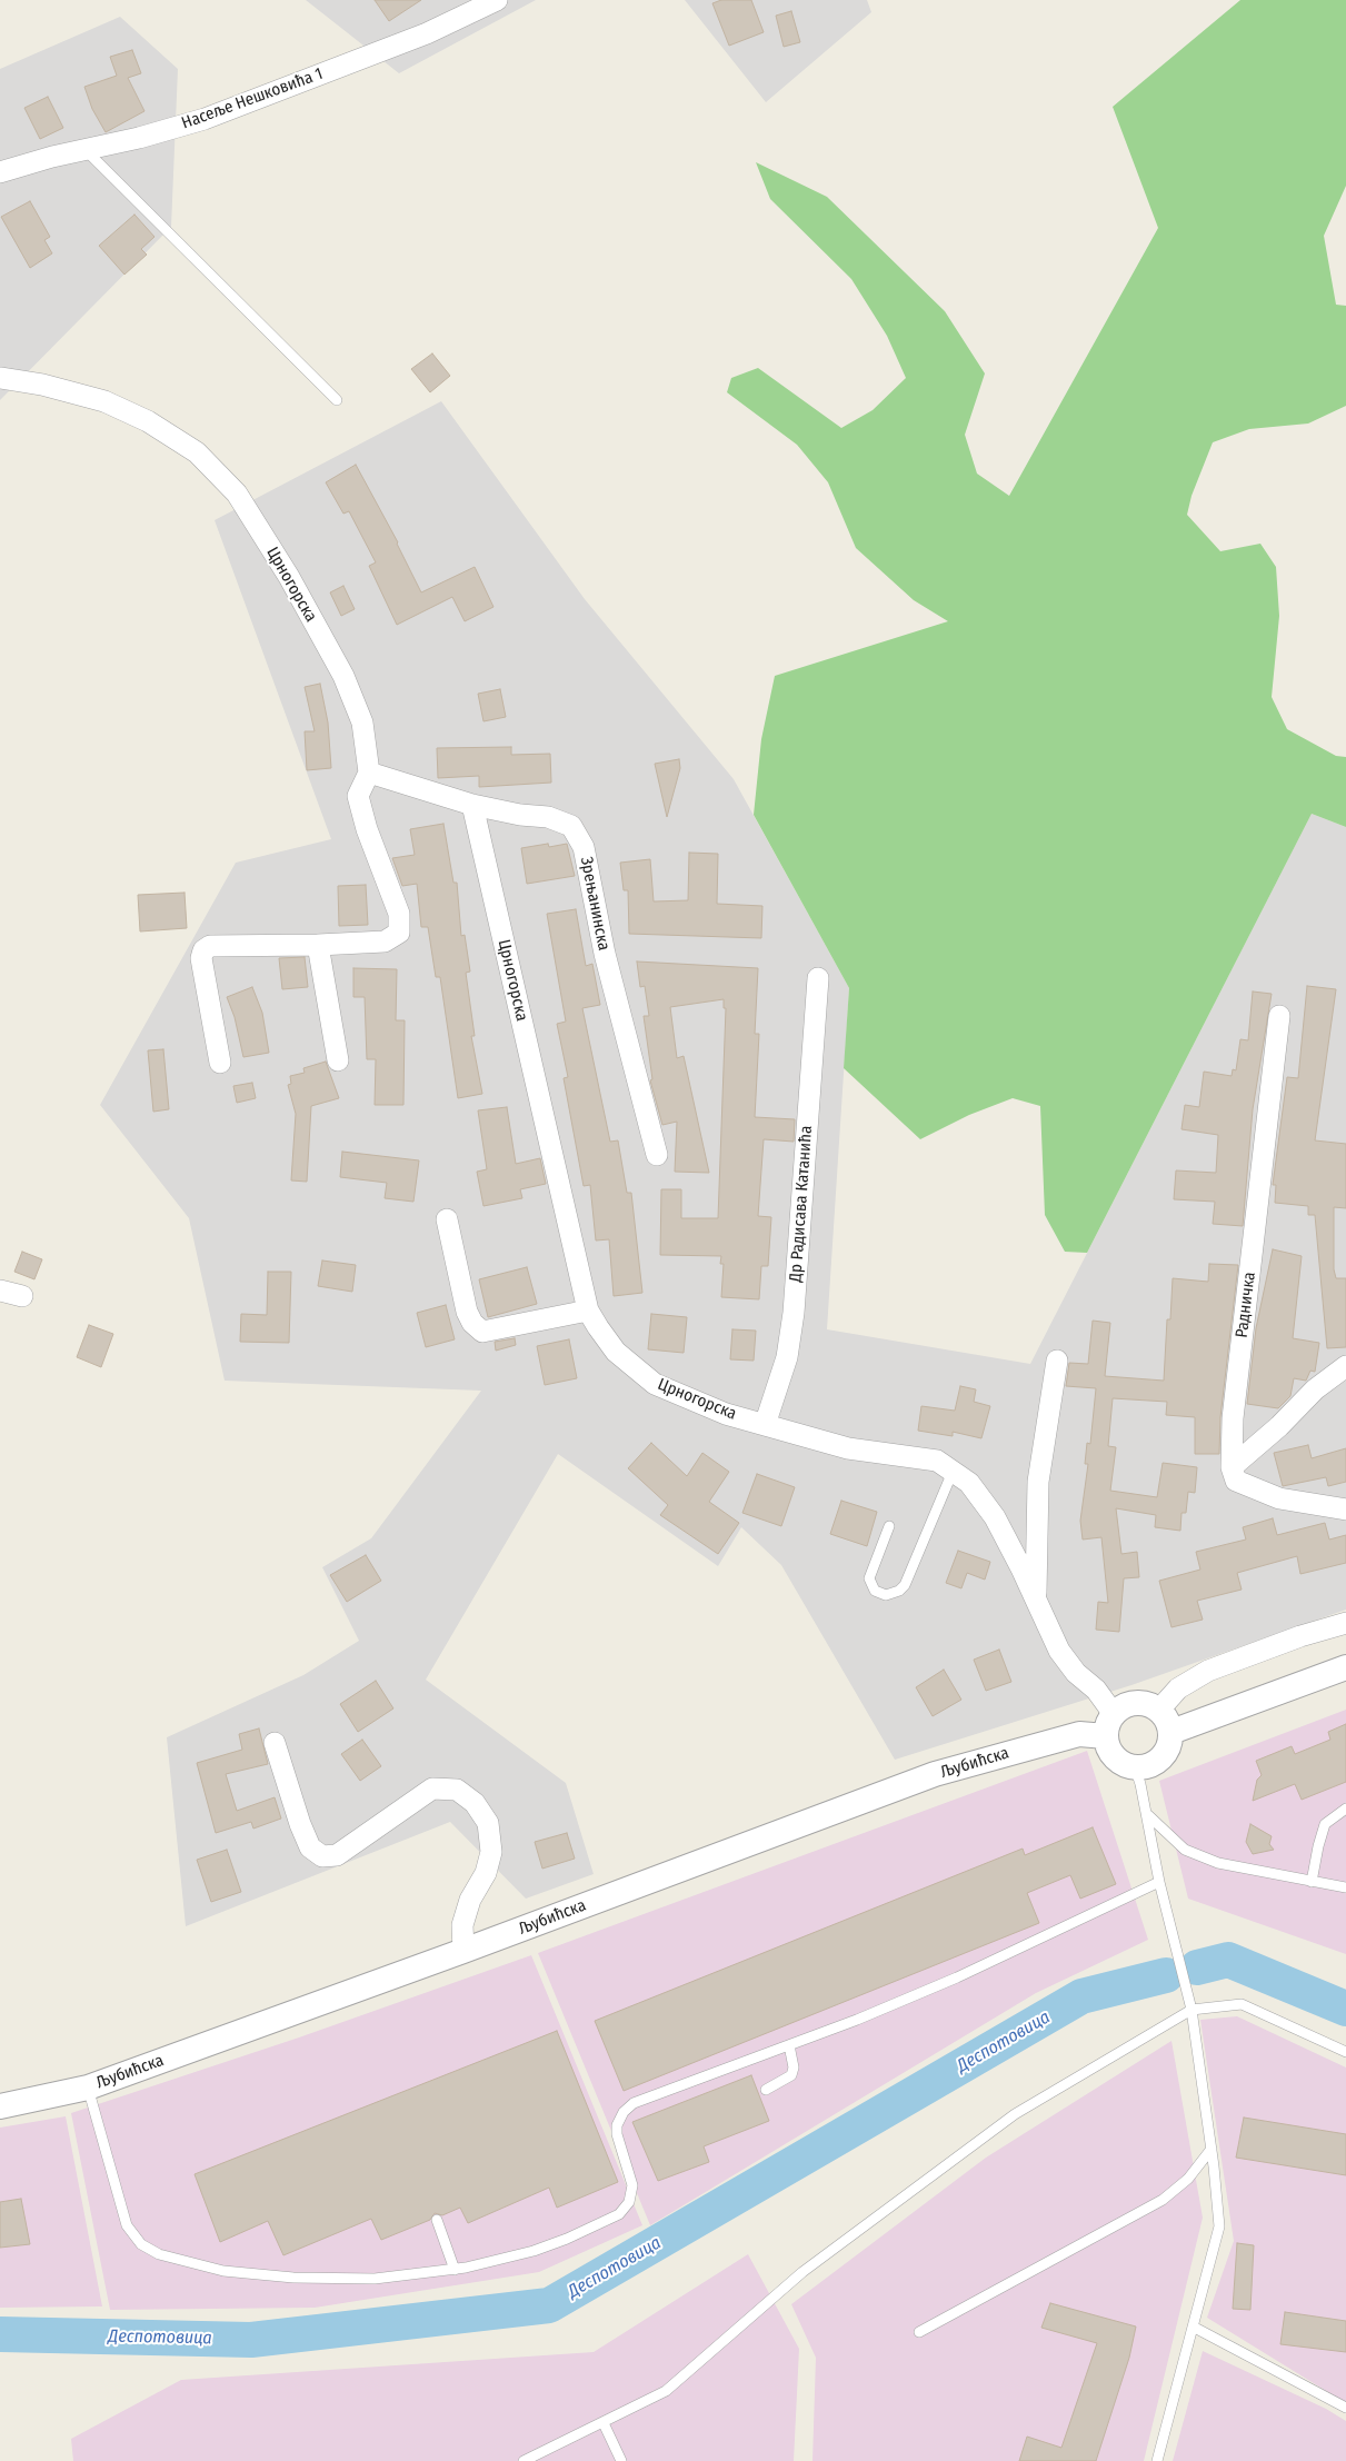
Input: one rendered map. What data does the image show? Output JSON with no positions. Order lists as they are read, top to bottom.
{
  "streets": {
    "street": [
      "Насеље Нешковића 1",
      "Црногорска",
      "Зрењанинска",
      "Др Радисава Катанића",
      "Радничка",
      "Љубићска"
    ]
  },
  "crossings": [
    ["Црногорска", "Зрењанинска"],
    ["Црногорска", "Др Радисава Катанића"],
    ["Црногорска", "Љубићска"]
  ],
  "water": ["Деспотовица"]
}
